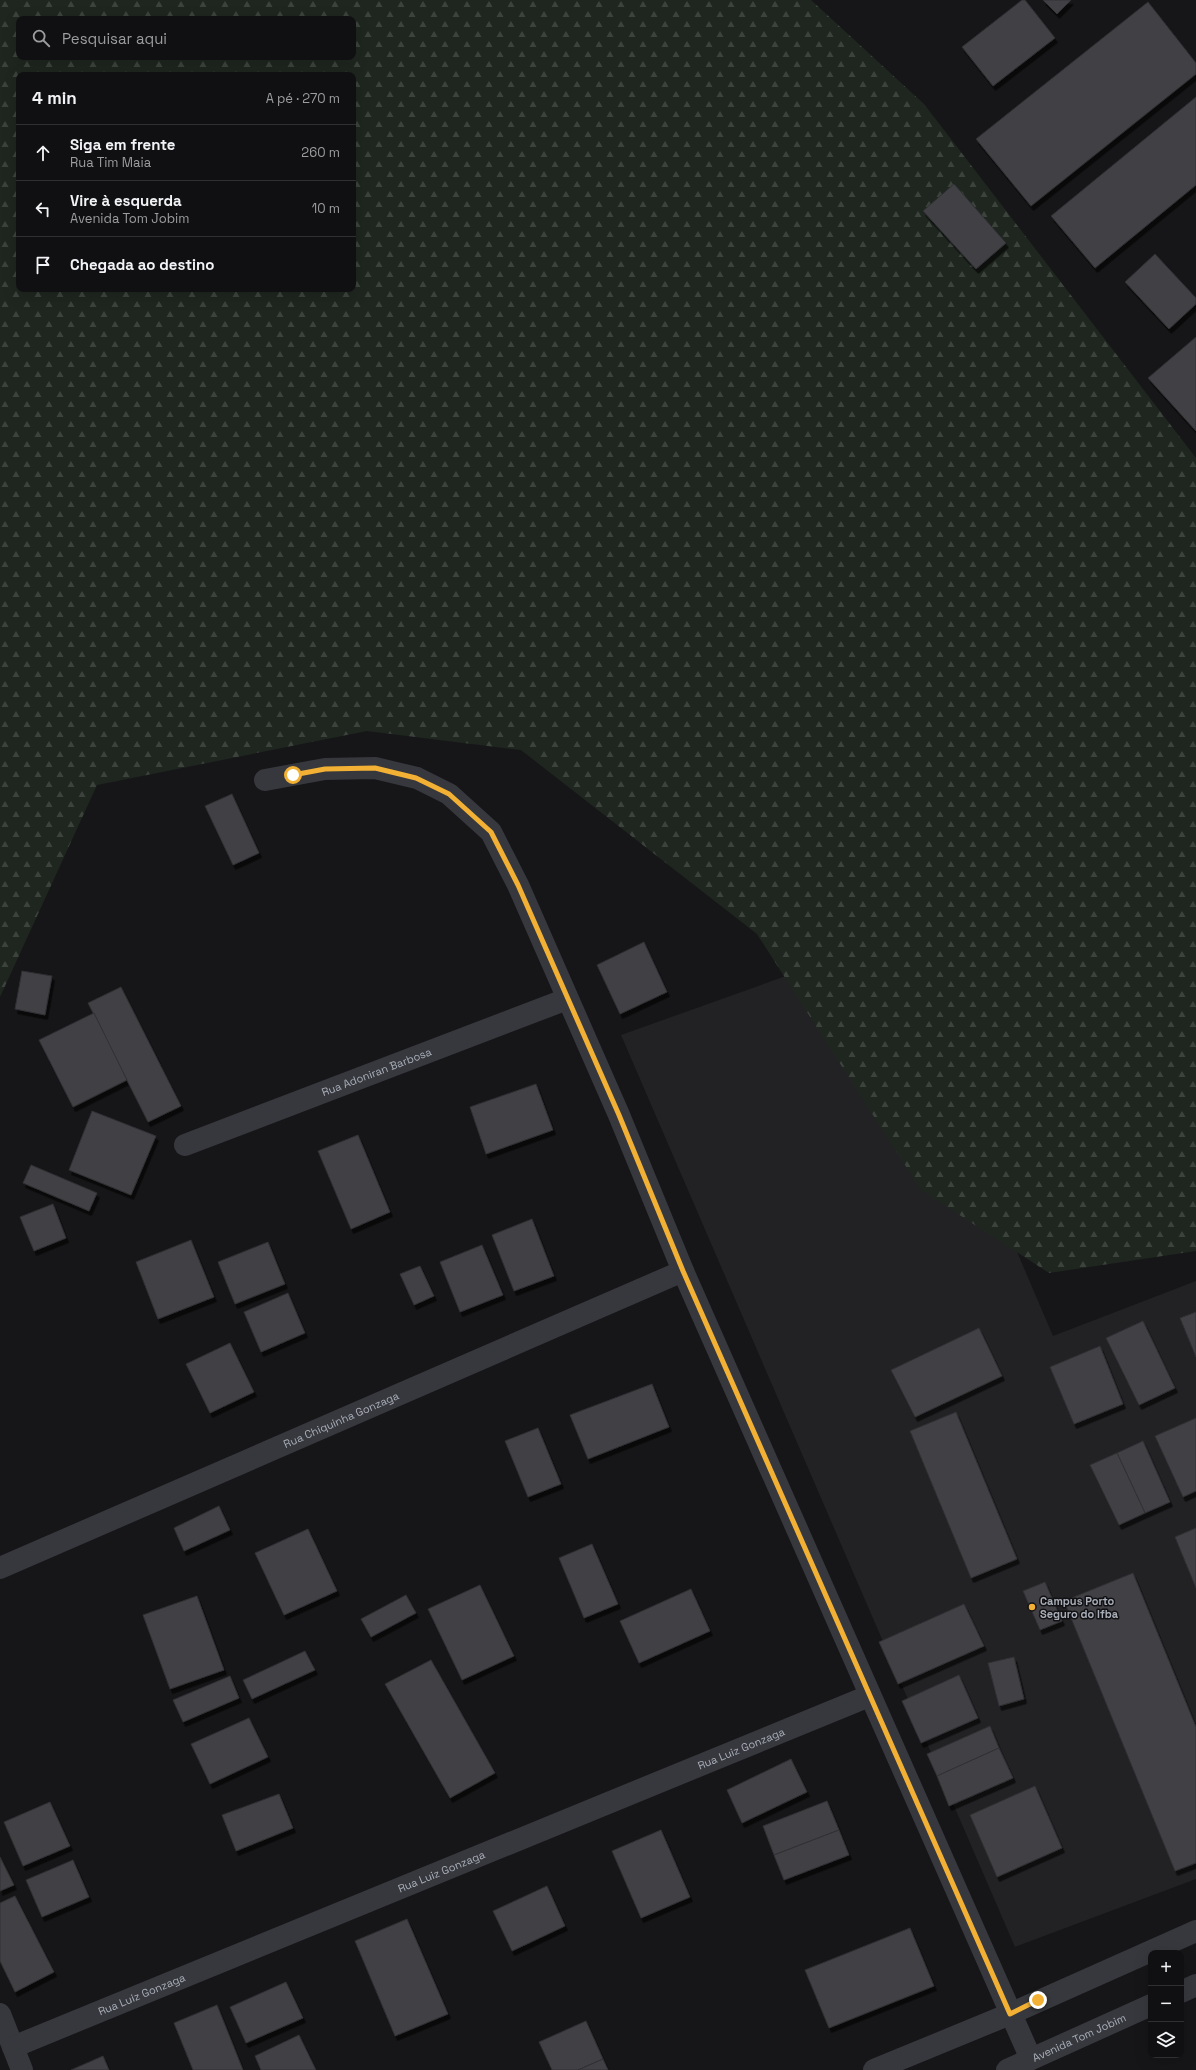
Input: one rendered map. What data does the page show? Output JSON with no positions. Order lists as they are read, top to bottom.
{
  "streets": {
    "street": [
      "Rua Adoniran Barbosa",
      "Rua Chiquinha Gonzaga",
      "Rua Luiz Gonzaga",
      "Avenida Tom Jobim"
    ]
  },
  "places": ["Campus Porto Seguro do Ifba"],
  "page": {
    "search": "Pesquisar aqui",
    "heading": ["4 min", "A pé · 270 m"],
    "list": [
      ["Siga em frente", "Rua Tim Maia", "260 m"],
      ["Vire à esquerda", "Avenida Tom Jobim", "10 m"],
      "Chegada ao destino"
    ],
    "map_buttons": ["+", "−"]
  }
}
